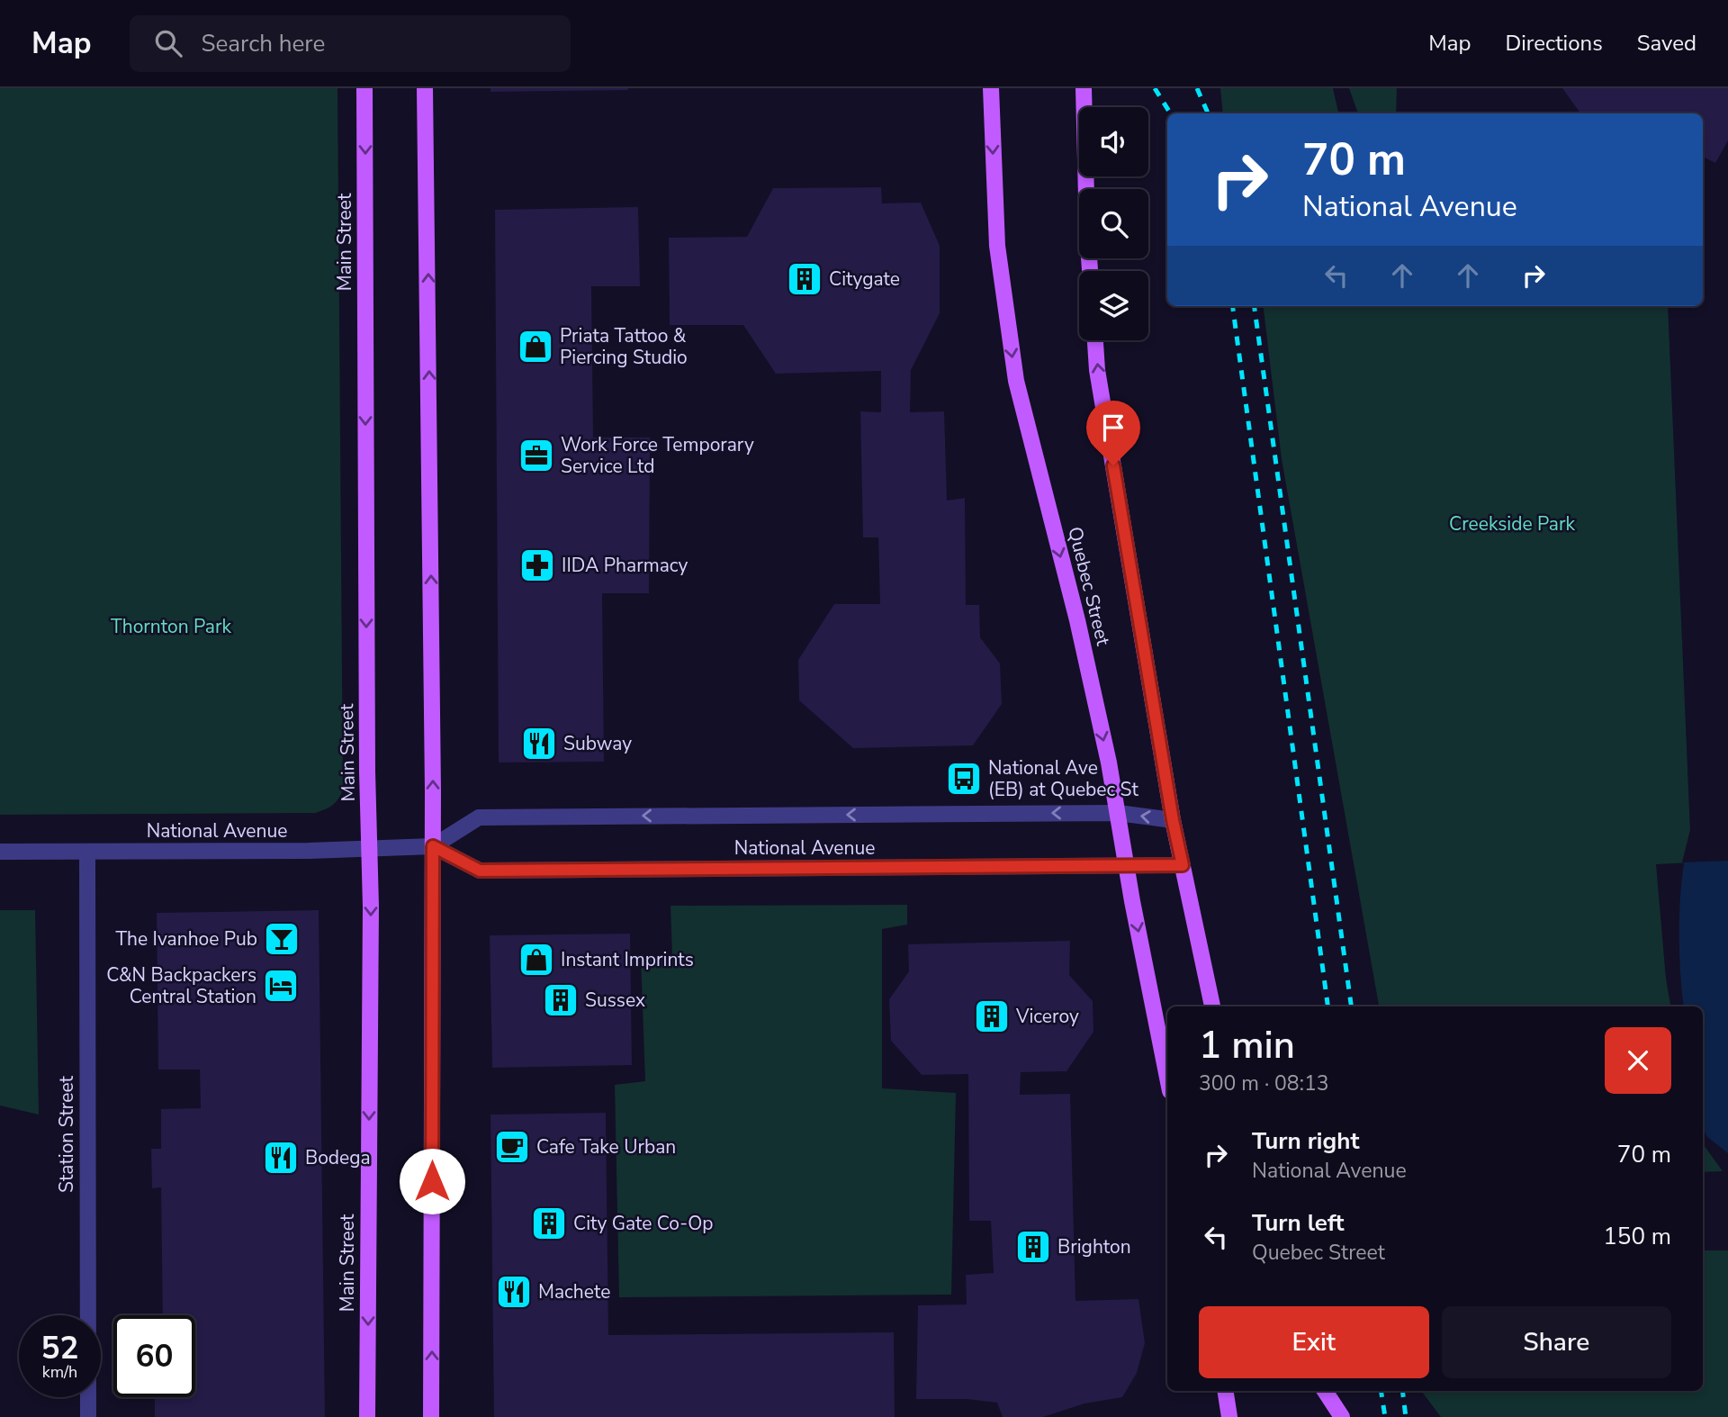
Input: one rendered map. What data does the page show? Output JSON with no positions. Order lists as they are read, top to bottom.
{
  "streets": {
    "main road": ["Main Street", "Quebec Street"],
    "street": ["National Avenue", "Station Street"]
  },
  "crossings": [
    ["Main Street", "National Avenue"],
    ["Quebec Street", "National Avenue"],
    ["National Avenue", "Station Street"]
  ],
  "parks": ["Creekside Park", "Thornton Park"],
  "places": {
    "building": [
      "Citygate",
      "Sussex",
      "Viceroy",
      "City Gate Co-Op",
      "Brighton"
    ],
    "shop": ["Priata Tattoo & Piercing Studio", "Instant Imprints"],
    "office": ["Work Force Temporary Service Ltd"],
    "pharmacy": ["IIDA Pharmacy"],
    "restaurant": ["Subway", "Bodega", "Machete"],
    "bus stop": ["National Ave (EB) at Quebec St"],
    "bar": ["The Ivanhoe Pub"],
    "hotel": ["C&N Backpackers Central Station"],
    "cafe": ["Cafe Take Urban"]
  },
  "page": {
    "header": "Map",
    "search": "Search here",
    "nav": ["Map", "Directions", "Saved"],
    "turn": ["70 m", "National Avenue"],
    "heading": ["1 min", "300 m · 08:13"],
    "list": [
      {
        "name": "Turn right",
        "note": "National Avenue",
        "value": "70 m"
      },
      {
        "name": "Turn left",
        "note": "Quebec Street",
        "value": "150 m"
      }
    ],
    "buttons": ["Exit", "Share"],
    "speed": "52 km/h",
    "limit": "60"
  }
}
